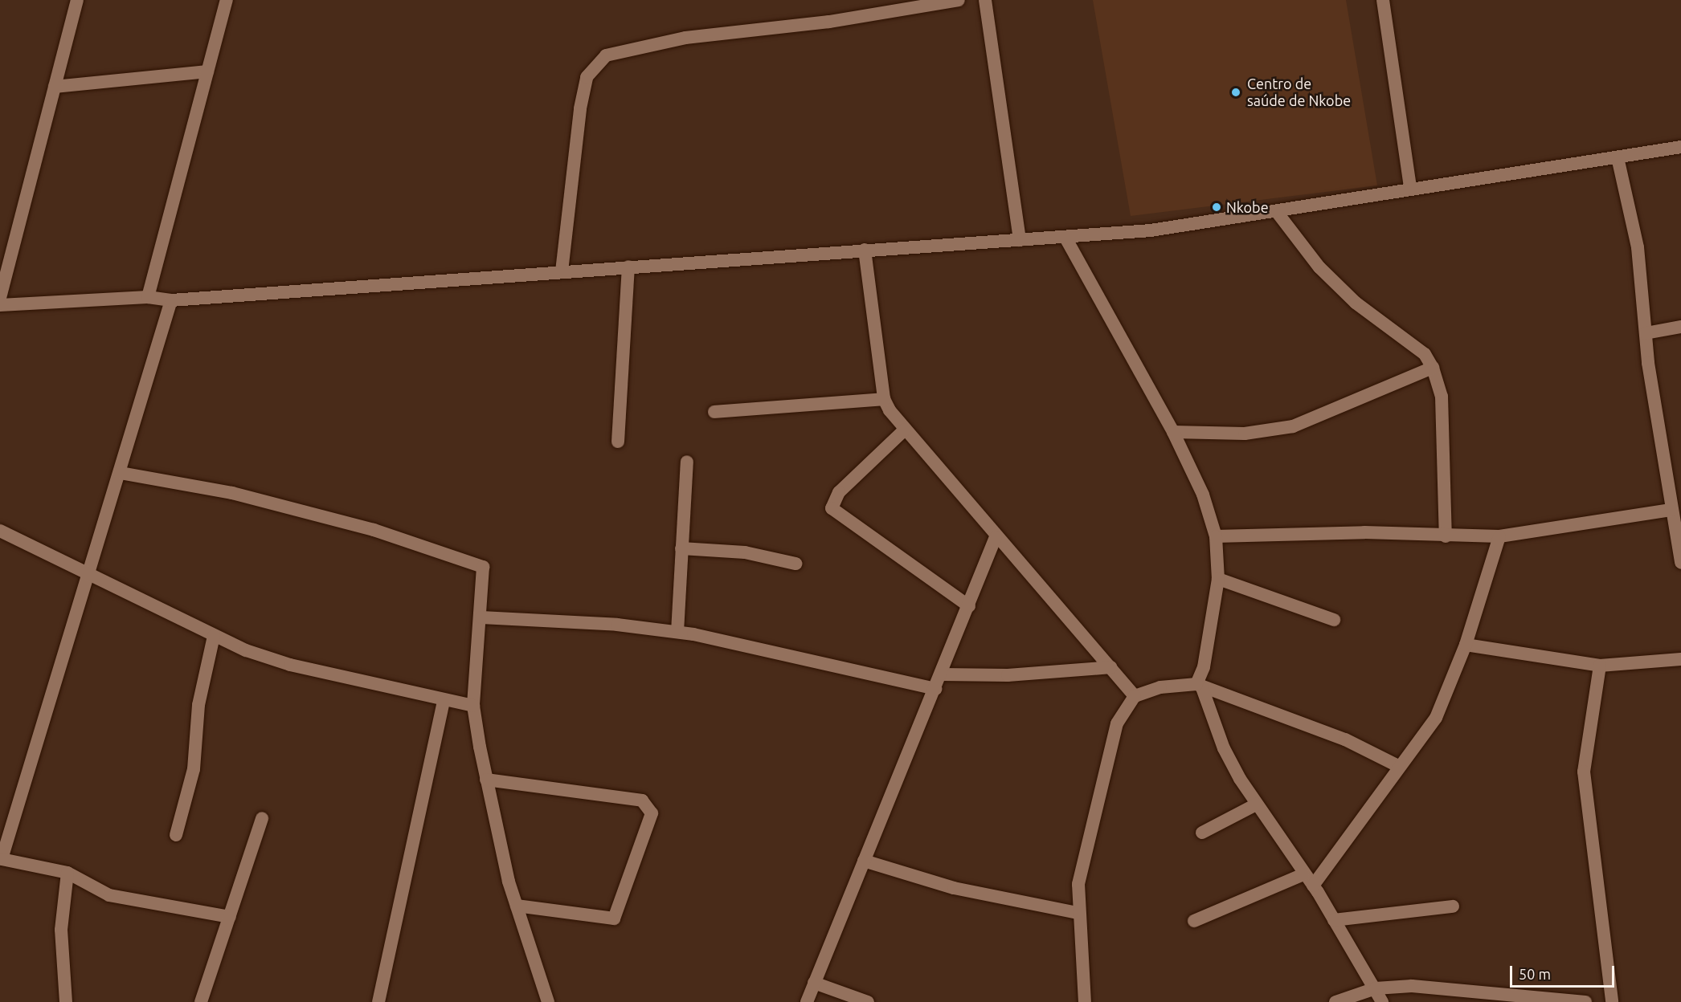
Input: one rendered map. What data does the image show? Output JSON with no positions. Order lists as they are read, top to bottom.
{
  "places": ["Centro de saúde de Nkobe", "Nkobe"],
  "scale_bar": "50 m"
}
